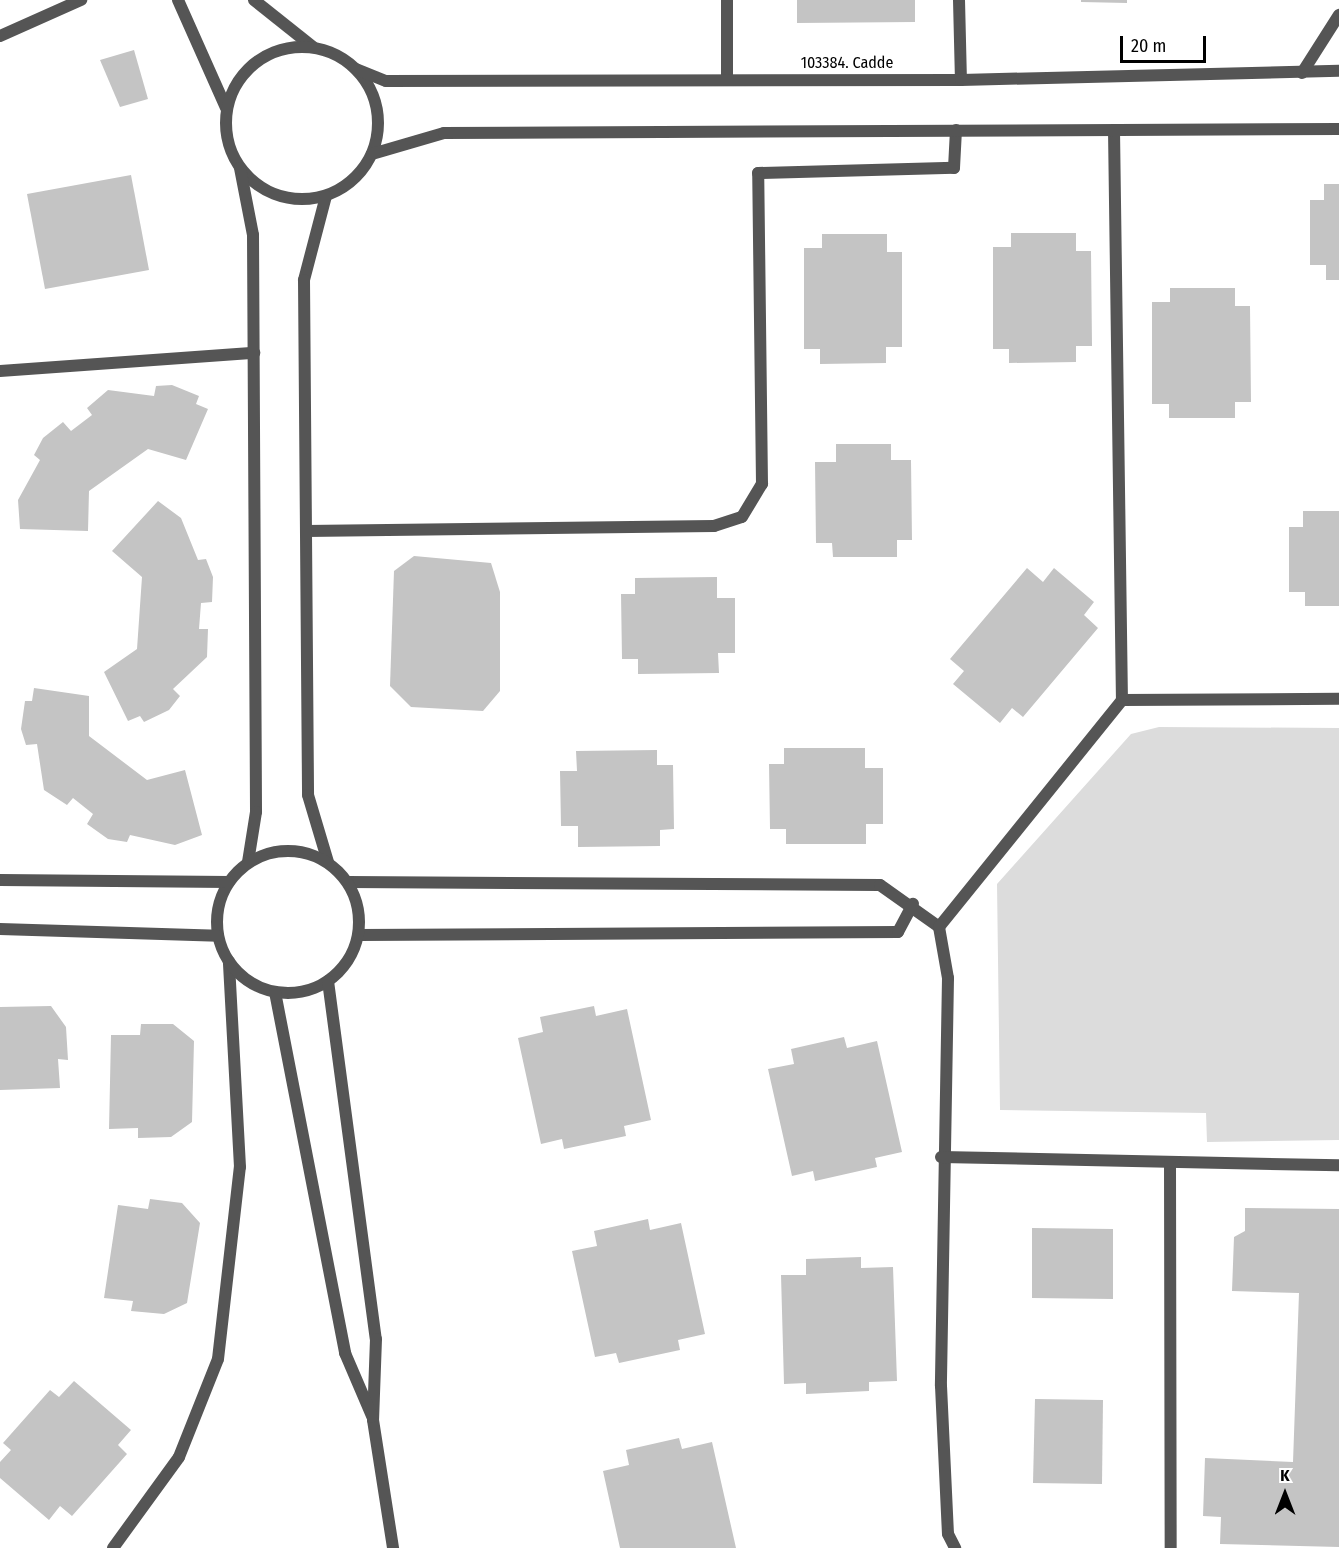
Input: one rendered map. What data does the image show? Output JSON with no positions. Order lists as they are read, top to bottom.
{
  "streets": {
    "street": ["103384. Cadde"]
  },
  "scale_bar": "20 m",
  "north": "top"
}
